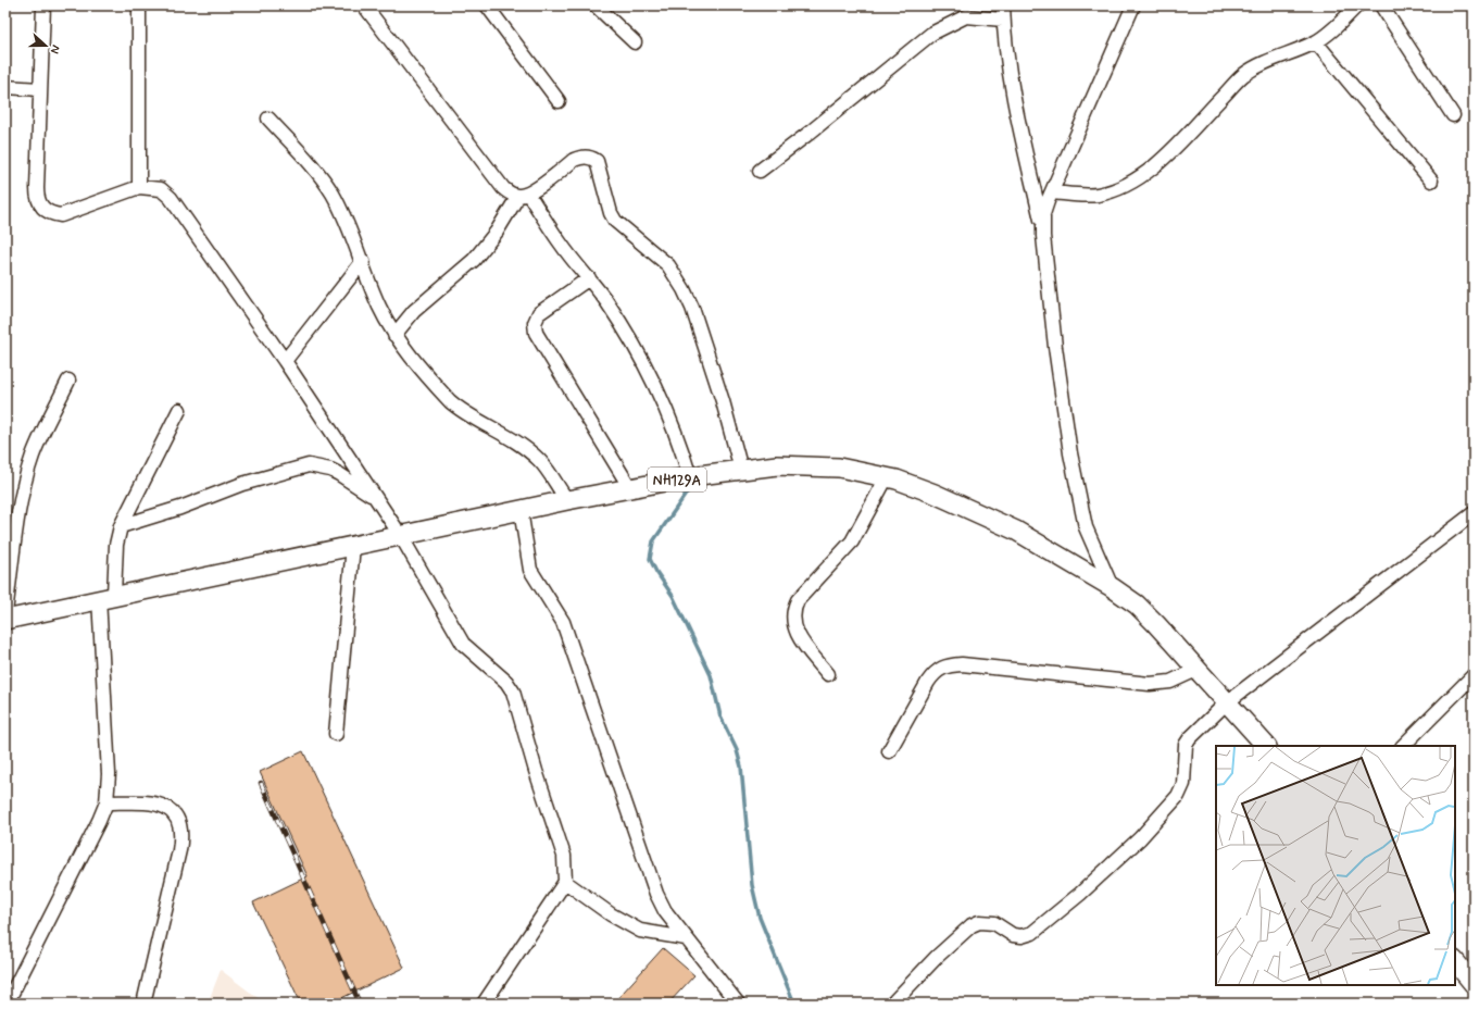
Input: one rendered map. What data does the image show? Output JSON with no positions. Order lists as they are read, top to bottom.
{
  "streets": {
    "highway": ["NH129A"]
  },
  "north": "right"
}
